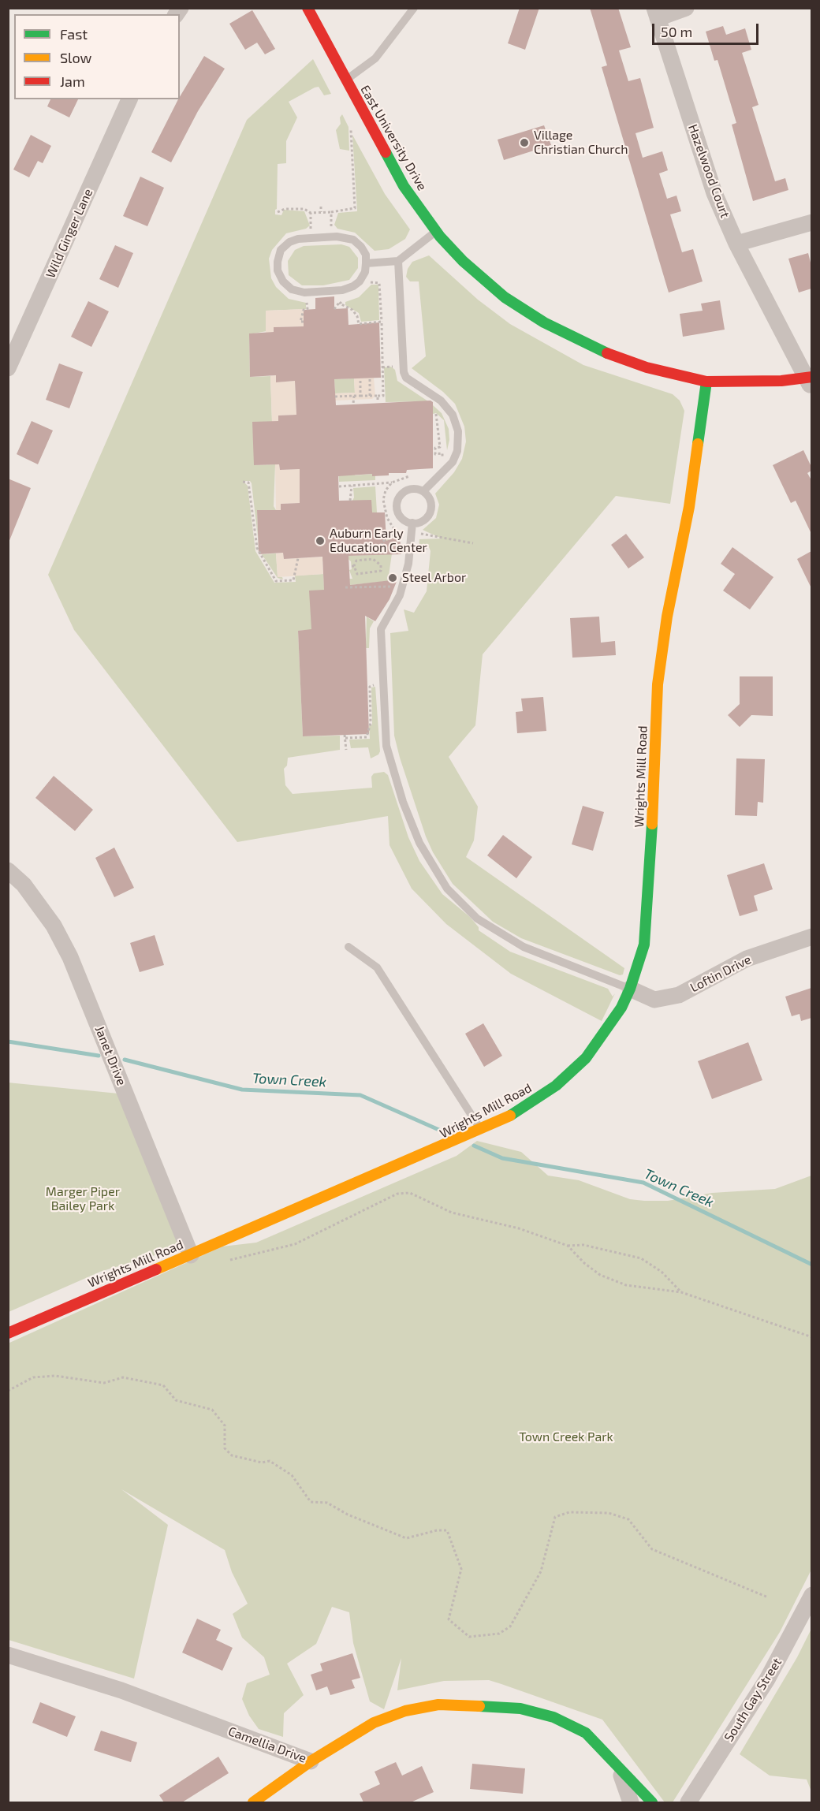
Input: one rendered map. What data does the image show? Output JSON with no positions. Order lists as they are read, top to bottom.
{
  "streets": {
    "street": [
      "East University Drive",
      "Hazelwood Court",
      "Wild Ginger Lane",
      "Wrights Mill Road",
      "Loftin Drive",
      "Janet Drive",
      "South Gay Street",
      "Camellia Drive"
    ]
  },
  "crossings": [
    ["East University Drive", "Hazelwood Court"],
    ["East University Drive", "Wrights Mill Road"],
    ["Wrights Mill Road", "Loftin Drive"],
    ["Wrights Mill Road", "Janet Drive"]
  ],
  "water": ["Town Creek"],
  "parks": ["Marger Piper Bailey Park", "Town Creek Park"],
  "places": ["Village Christian Church", "Auburn Early Education Center", "Steel Arbor"],
  "legend": ["Fast", "Slow", "Jam"],
  "scale_bar": "50 m"
}
